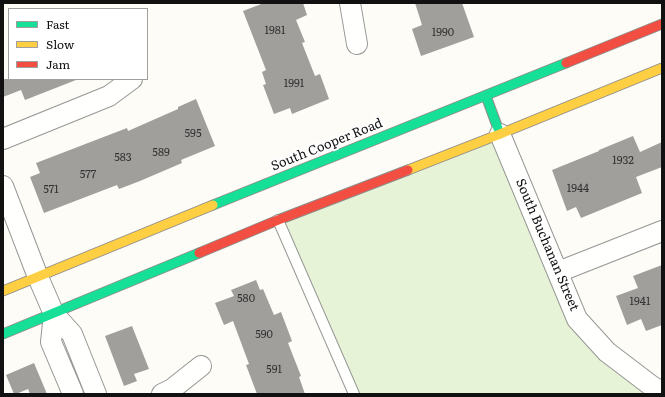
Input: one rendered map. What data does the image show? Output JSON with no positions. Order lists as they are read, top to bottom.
{
  "streets": {
    "main road": ["South Cooper Road"],
    "street": ["South Buchanan Street"]
  },
  "house_numbers": [
    "1981",
    "1990",
    "1991",
    "595",
    "589",
    "583",
    "1932",
    "577",
    "1944",
    "571",
    "580",
    "1941",
    "590",
    "591"
  ],
  "legend": ["Fast", "Slow", "Jam"]
}
